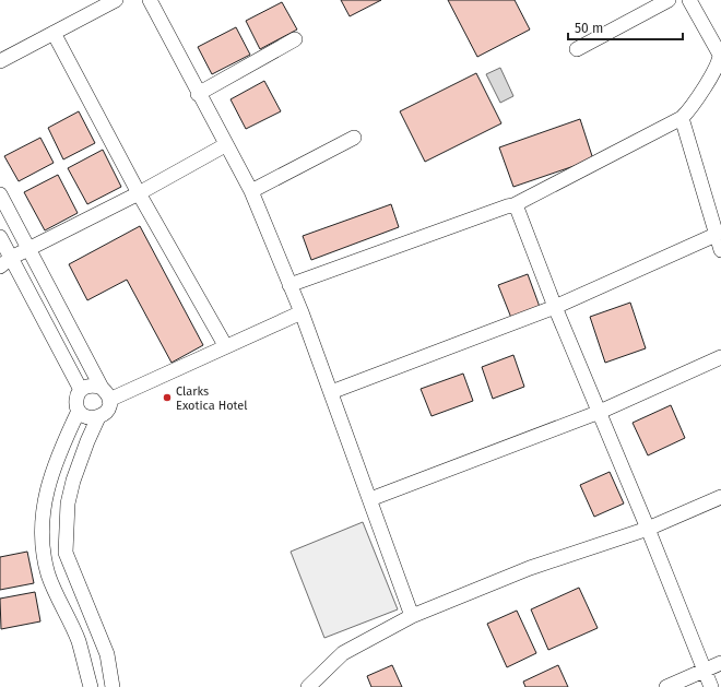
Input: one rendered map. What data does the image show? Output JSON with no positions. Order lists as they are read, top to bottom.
{
  "places": ["Clarks Exotica Hotel"],
  "scale_bar": "50 m"
}
